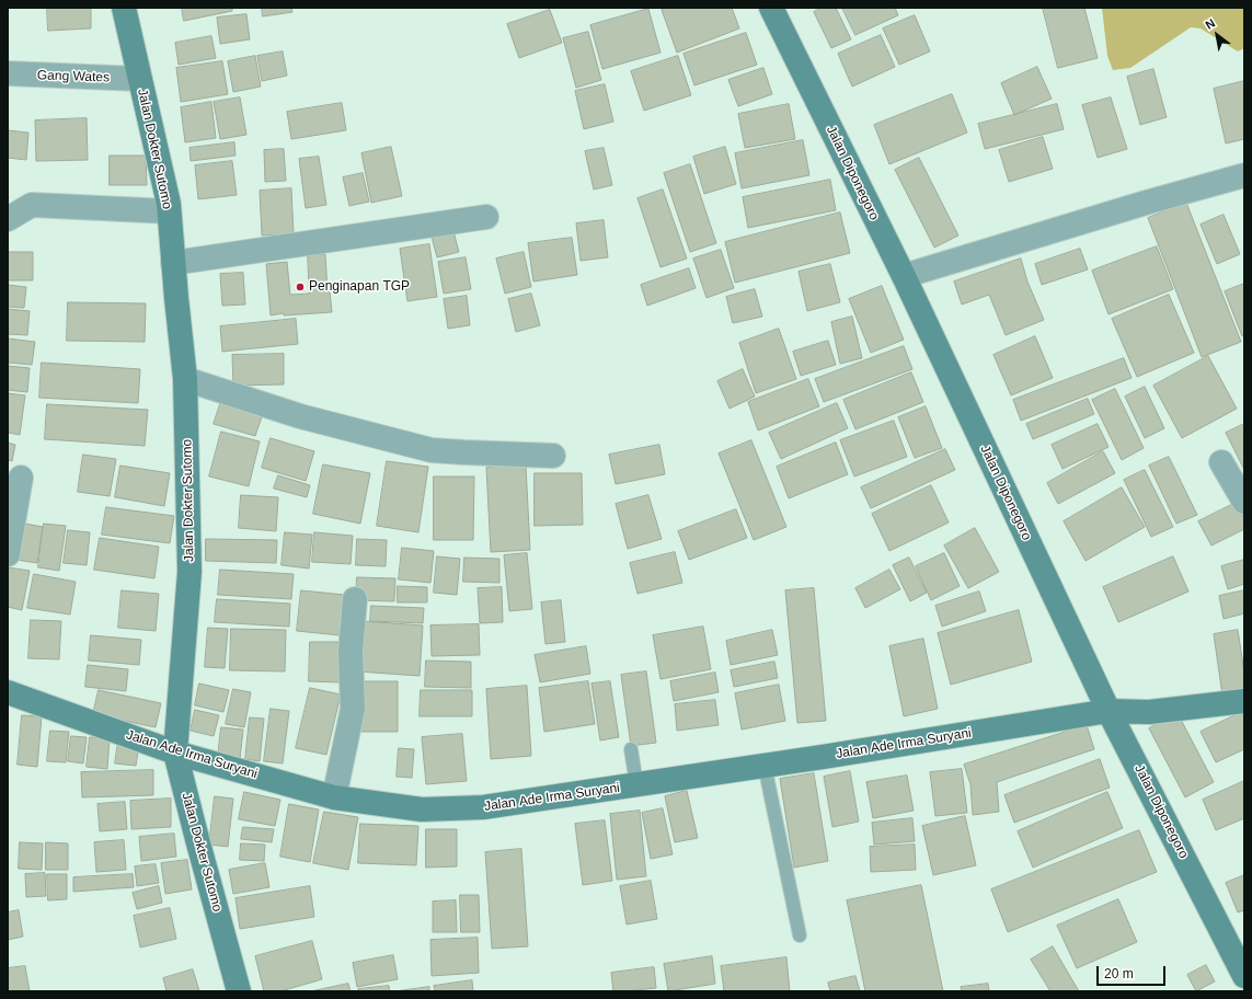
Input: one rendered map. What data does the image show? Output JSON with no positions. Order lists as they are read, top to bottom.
{
  "streets": {
    "main road": ["Jalan Dokter Sutomo", "Jalan Diponegoro", "Jalan Ade Irma Suryani"],
    "street": ["Gang Wates"]
  },
  "crossings": [
    ["Gang Wates", "Jalan Dokter Sutomo"],
    ["Jalan Dokter Sutomo", "Jalan Ade Irma Suryani"],
    ["Jalan Diponegoro", "Jalan Ade Irma Suryani"]
  ],
  "places": ["Penginapan TGP"],
  "scale_bar": "20 m",
  "north": "top left"
}
